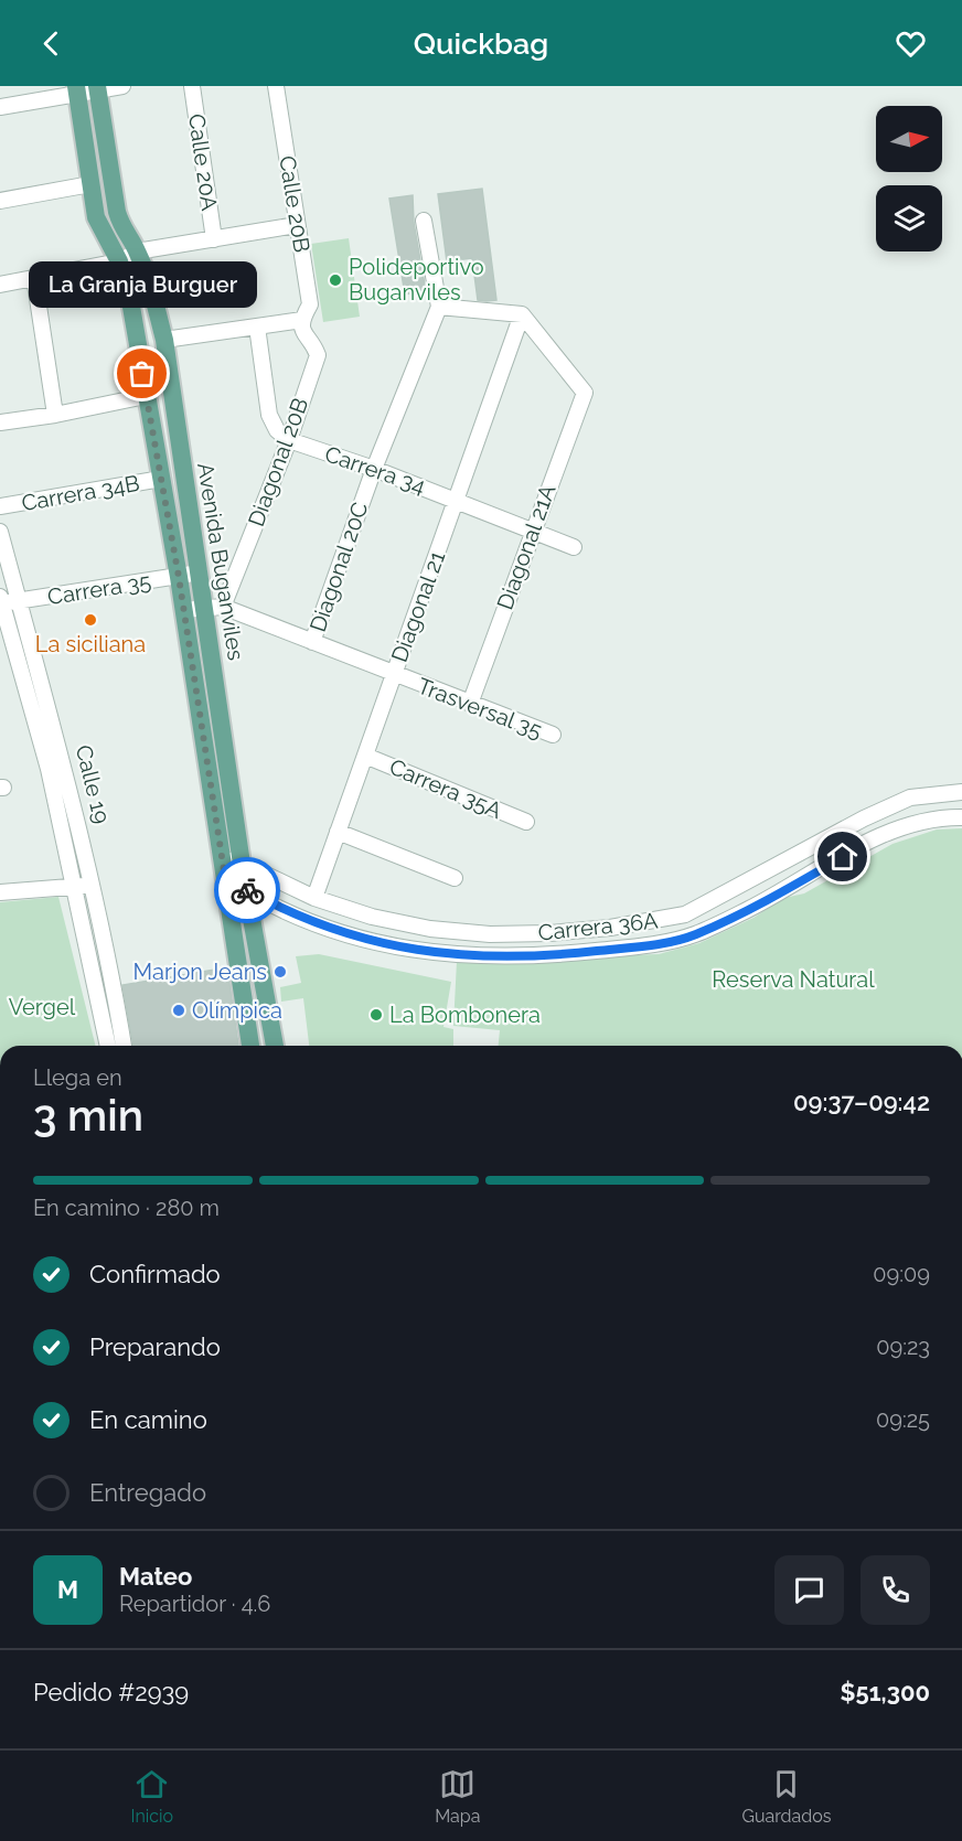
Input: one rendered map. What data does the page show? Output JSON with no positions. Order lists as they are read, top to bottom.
{
  "streets": {
    "main road": ["Avenida Buganviles"],
    "street": [
      "Calle 20A",
      "Calle 20B",
      "Diagonal 20B",
      "Carrera 34",
      "Carrera 34B",
      "Diagonal 21A",
      "Diagonal 20C",
      "Carrera 35",
      "Diagonal 21",
      "Trasversal 35",
      "Calle 19",
      "Carrera 35A",
      "Carrera 36A"
    ]
  },
  "crossings": [
    ["Calle 20B", "Diagonal 20B"],
    ["Diagonal 20B", "Carrera 34"],
    ["Diagonal 20B", "Avenida Buganviles"],
    ["Diagonal 20B", "Trasversal 35"],
    ["Carrera 34", "Diagonal 21A"],
    ["Carrera 34", "Diagonal 20C"],
    ["Carrera 34", "Diagonal 21"],
    ["Carrera 34B", "Avenida Buganviles"],
    ["Diagonal 21A", "Diagonal 21"],
    ["Diagonal 21A", "Trasversal 35"],
    ["Avenida Buganviles", "Carrera 35"],
    ["Avenida Buganviles", "Trasversal 35"],
    ["Avenida Buganviles", "Carrera 36A"],
    ["Diagonal 20C", "Trasversal 35"],
    ["Carrera 35", "Calle 19"],
    ["Diagonal 21", "Trasversal 35"],
    ["Diagonal 21", "Carrera 35A"],
    ["Diagonal 21", "Carrera 36A"]
  ],
  "parks": ["Reserva Natural", "Vergel"],
  "places": [
    "Polideportivo Buganviles",
    "La Granja Burguer",
    "La siciliana",
    "Marjon Jeans",
    "Olímpica",
    "La Bombonera"
  ],
  "north": "right",
  "page": {
    "header": "Quickbag",
    "bubble": "La Granja Burguer",
    "heading": ["3 min", "Llega en", "09:37–09:42"],
    "panel": [
      "Mateo",
      "Repartidor · 4.6",
      "Pedido #2939",
      "$51,300"
    ],
    "bar": "En camino · 280 m",
    "list": [
      ["Confirmado", "09:09"],
      ["Preparando", "09:23"],
      ["En camino", "09:25"],
      "Entregado"
    ],
    "round": "M",
    "tabs": ["Inicio", "Mapa", "Guardados"]
  }
}
